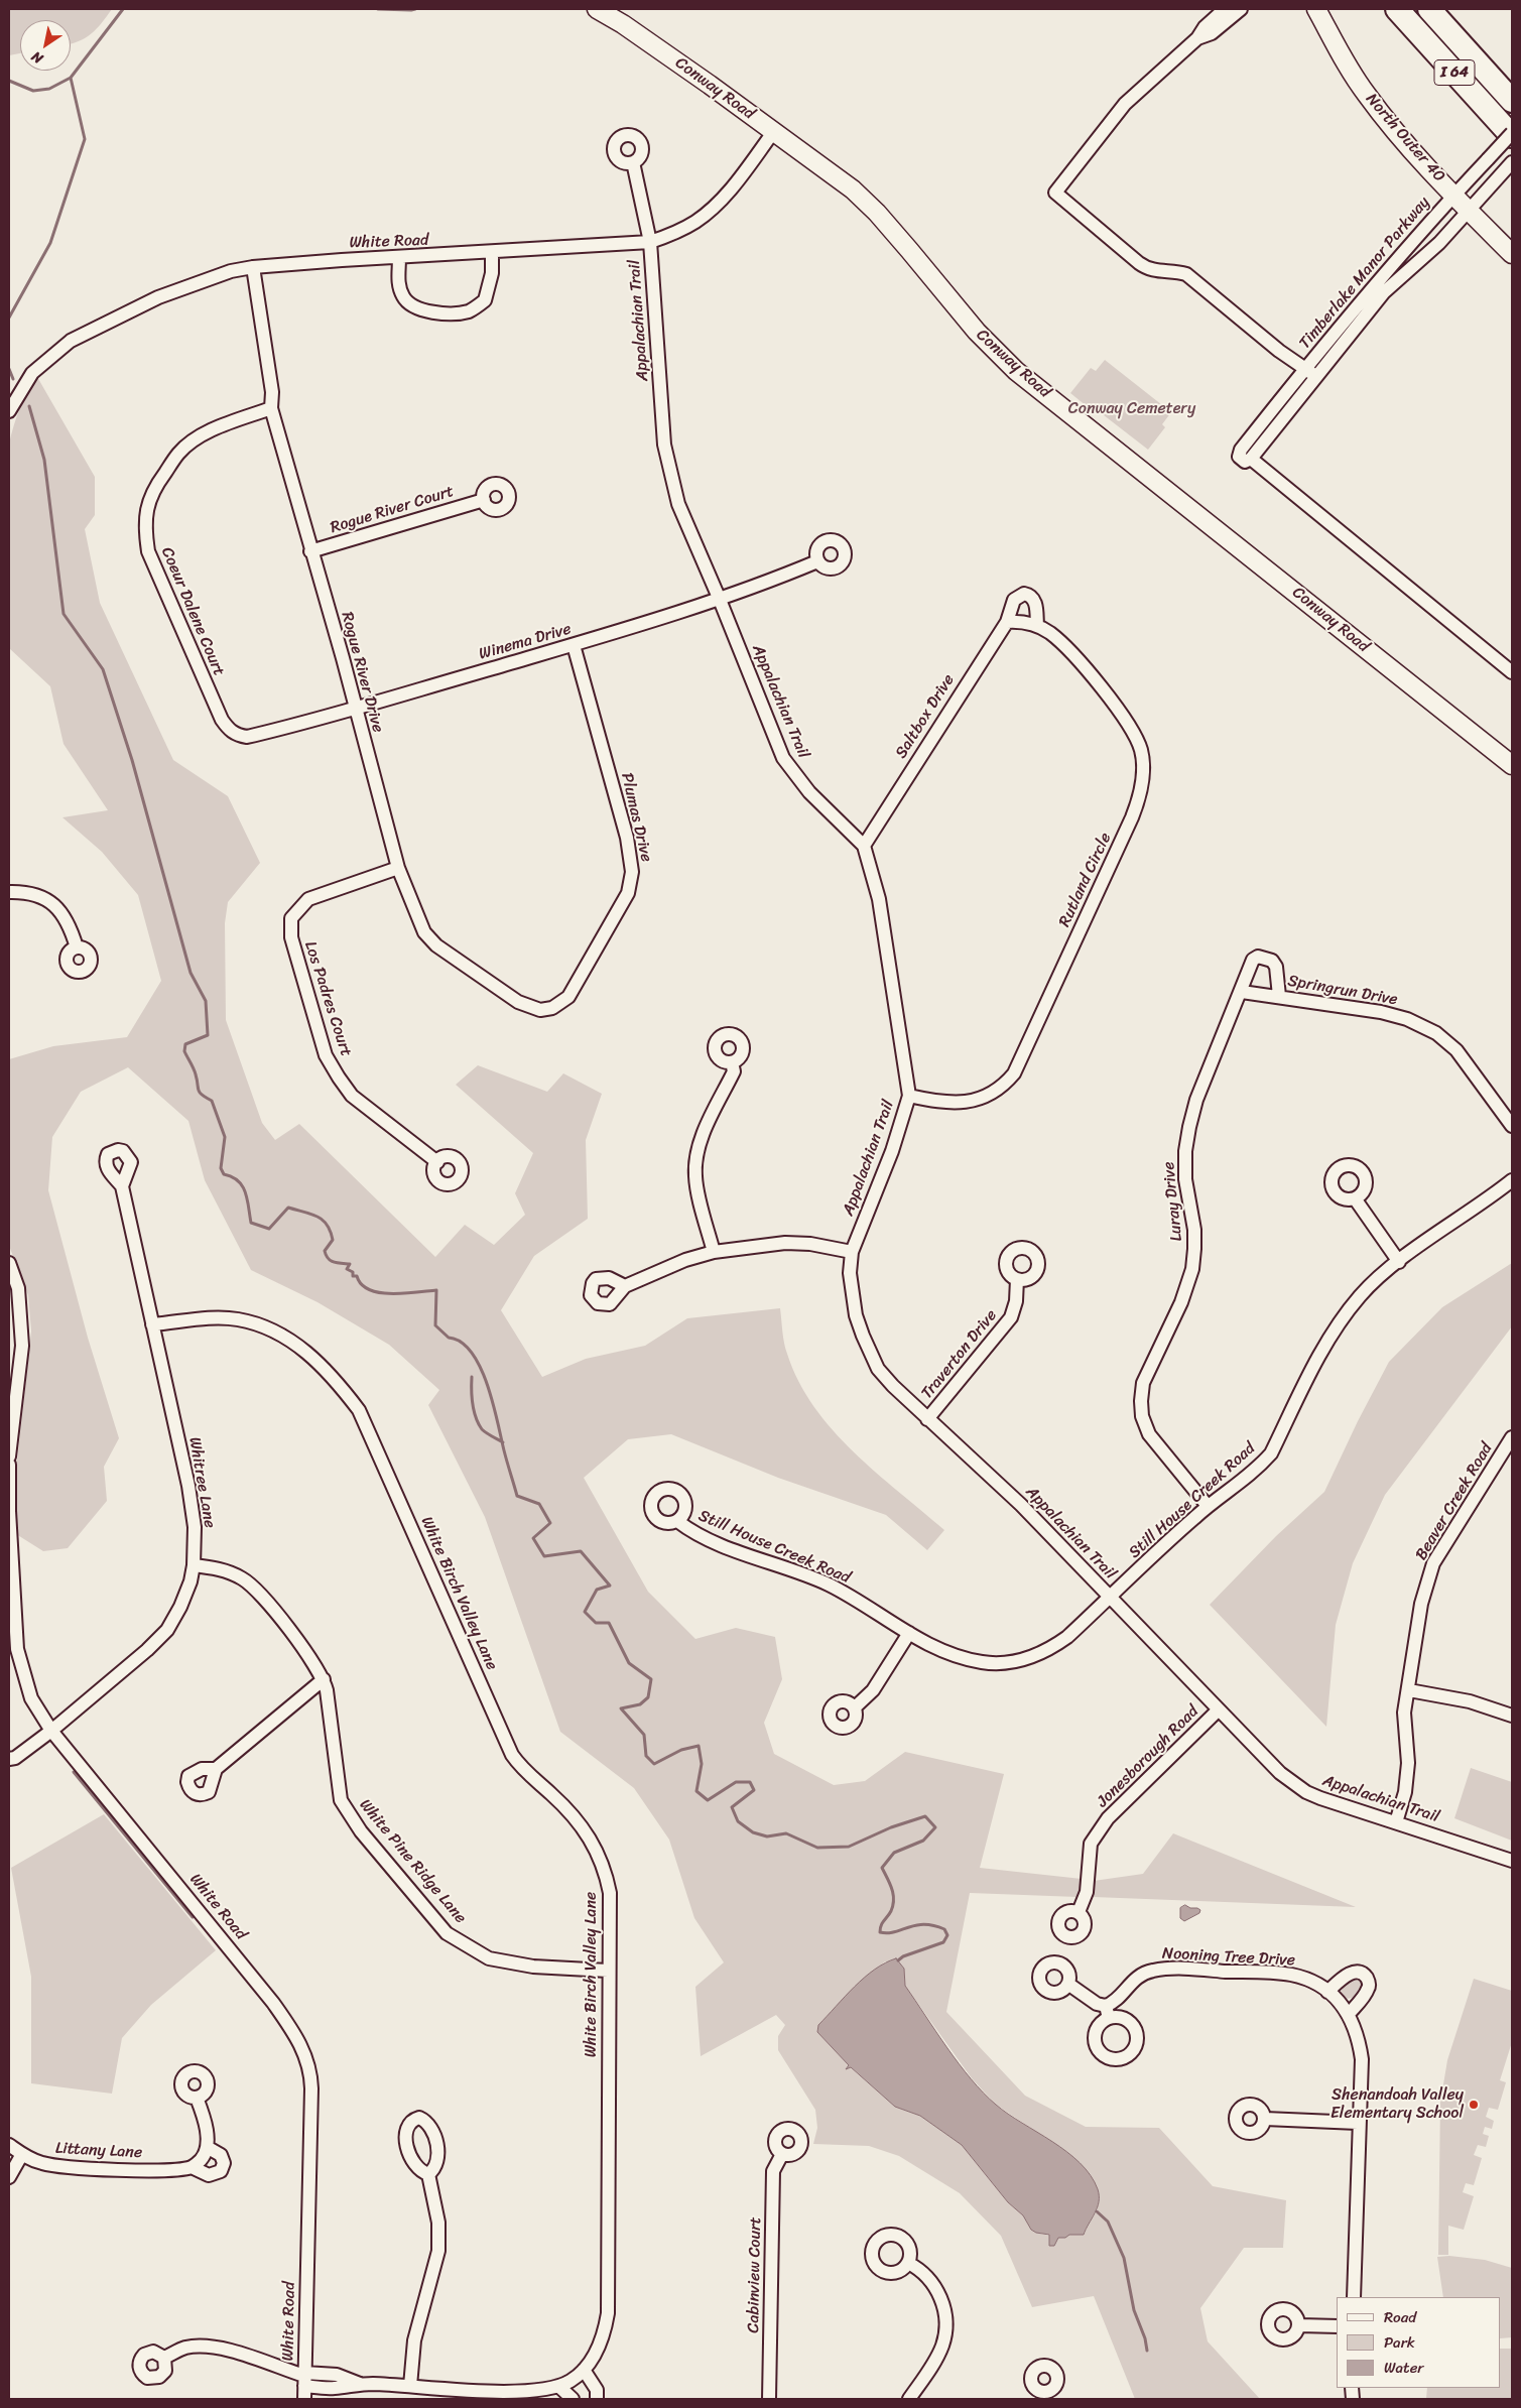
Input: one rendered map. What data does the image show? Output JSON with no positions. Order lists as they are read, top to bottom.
{
  "streets": {
    "highway": ["I 64"],
    "street": [
      "Conway Road",
      "North Outer 40",
      "White Road",
      "Timberlake Manor Parkway",
      "Appalachian Trail",
      "Rogue River Court",
      "Coeur Dalene Court",
      "Winema Drive",
      "Rogue River Drive",
      "Saltbox Drive",
      "Plumas Drive",
      "Rutland Circle",
      "Springrun Drive",
      "Los Padres Court",
      "Luray Drive",
      "Traverton Drive",
      "Whitree Lane",
      "Still House Creek Road",
      "Beaver Creek Road",
      "White Birch Valley Lane",
      "Jonesborough Road",
      "White Pine Ridge Lane",
      "Nooning Tree Drive",
      "Littany Lane",
      "Cabinview Court"
    ]
  },
  "crossings": [
    ["I 64", "Timberlake Manor Parkway"],
    ["Conway Road", "White Road"],
    ["North Outer 40", "Timberlake Manor Parkway"],
    ["White Road", "Appalachian Trail"],
    ["White Road", "Rogue River Drive"],
    ["White Road", "Whitree Lane"],
    ["White Road", "White Birch Valley Lane"],
    ["Appalachian Trail", "Winema Drive"],
    ["Appalachian Trail", "Saltbox Drive"],
    ["Appalachian Trail", "Rutland Circle"],
    ["Appalachian Trail", "Traverton Drive"],
    ["Appalachian Trail", "Still House Creek Road"],
    ["Appalachian Trail", "Beaver Creek Road"],
    ["Appalachian Trail", "Jonesborough Road"],
    ["Rogue River Court", "Rogue River Drive"],
    ["Coeur Dalene Court", "Winema Drive"],
    ["Coeur Dalene Court", "Rogue River Drive"],
    ["Winema Drive", "Rogue River Drive"],
    ["Winema Drive", "Plumas Drive"],
    ["Rogue River Drive", "Plumas Drive"],
    ["Rogue River Drive", "Los Padres Court"],
    ["Saltbox Drive", "Rutland Circle"],
    ["Springrun Drive", "Luray Drive"],
    ["Luray Drive", "Still House Creek Road"],
    ["Whitree Lane", "White Birch Valley Lane"],
    ["Whitree Lane", "White Pine Ridge Lane"],
    ["White Birch Valley Lane", "White Pine Ridge Lane"]
  ],
  "parks": ["Conway Cemetery"],
  "places": ["Shenandoah Valley Elementary School"],
  "legend": ["Road", "Park", "Water"],
  "north": "bottom left"
}
